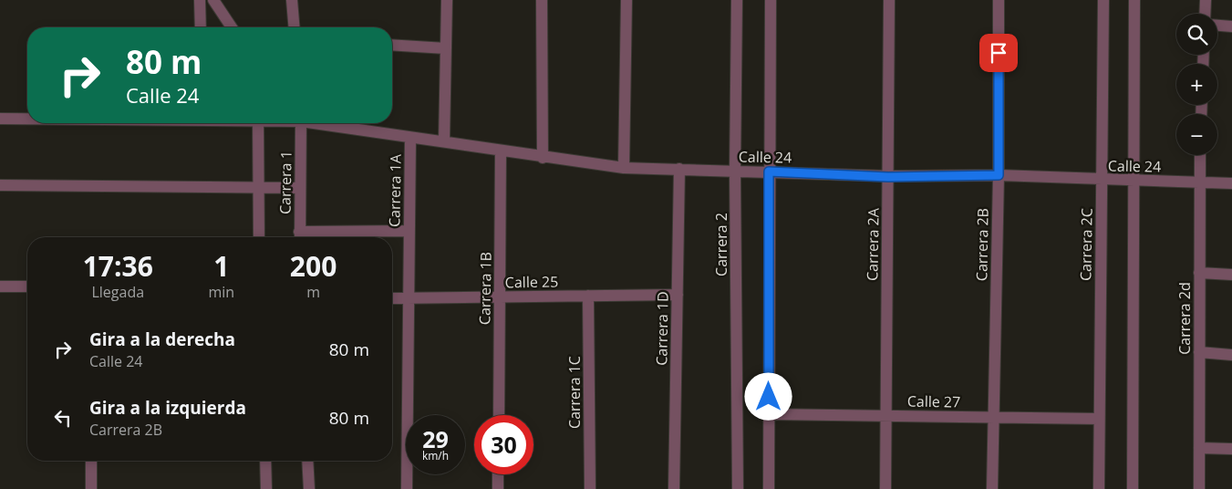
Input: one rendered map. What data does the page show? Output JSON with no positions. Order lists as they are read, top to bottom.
{
  "streets": {
    "street": [
      "Calle 24",
      "Carrera 1",
      "Carrera 1A",
      "Carrera 2",
      "Carrera 2A",
      "Carrera 2B",
      "Carrera 2C",
      "Calle 25",
      "Carrera 1B",
      "Carrera 2d",
      "Carrera 1D",
      "Carrera 1C",
      "Calle 27"
    ]
  },
  "crossings": [
    ["Calle 24", "Carrera 1A"],
    ["Calle 24", "Carrera 2"],
    ["Calle 24", "Carrera 2A"],
    ["Calle 24", "Carrera 2B"],
    ["Calle 24", "Carrera 2C"],
    ["Calle 24", "Carrera 1B"],
    ["Calle 24", "Carrera 2d"],
    ["Calle 24", "Carrera 1D"],
    ["Carrera 1A", "Calle 25"],
    ["Carrera 2A", "Calle 27"],
    ["Carrera 2B", "Calle 27"],
    ["Carrera 2C", "Calle 27"],
    ["Calle 25", "Carrera 1B"],
    ["Calle 25", "Carrera 1D"],
    ["Calle 25", "Carrera 1C"]
  ],
  "page": {
    "map_buttons": ["+", "−"],
    "turn": ["80 m", "Calle 24"],
    "eta": [
      "17:36",
      "Llegada",
      "1",
      "min",
      "200",
      "m"
    ],
    "list": [
      {
        "name": "Gira a la derecha",
        "note": "Calle 24",
        "value": "80 m"
      },
      {
        "name": "Gira a la izquierda",
        "note": "Carrera 2B",
        "value": "80 m"
      }
    ],
    "speed": "29 km/h",
    "limit": "30"
  }
}
